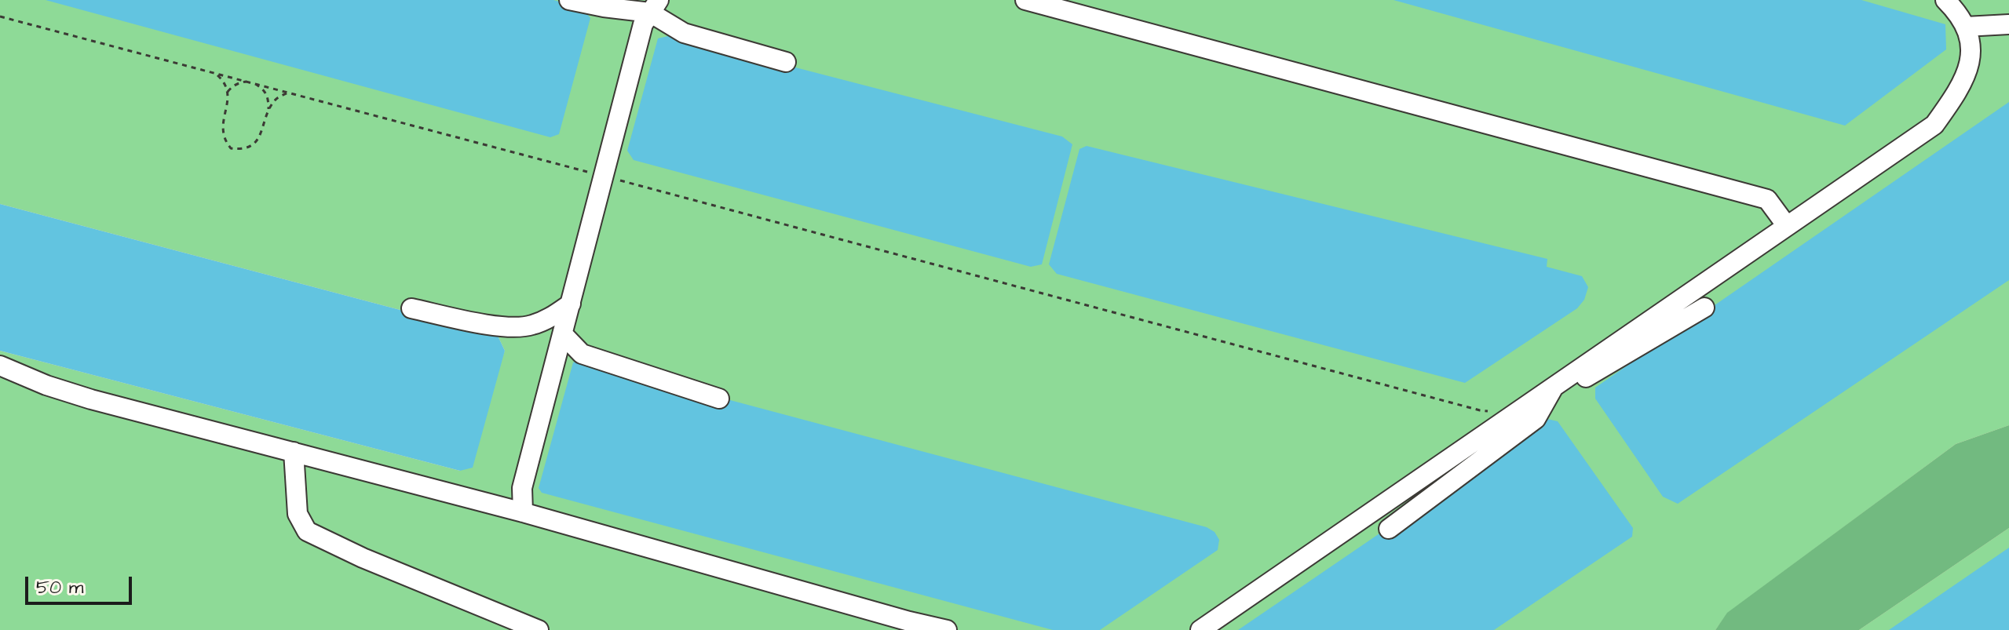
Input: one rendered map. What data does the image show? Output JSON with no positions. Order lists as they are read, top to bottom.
{
  "scale_bar": "50 m"
}
